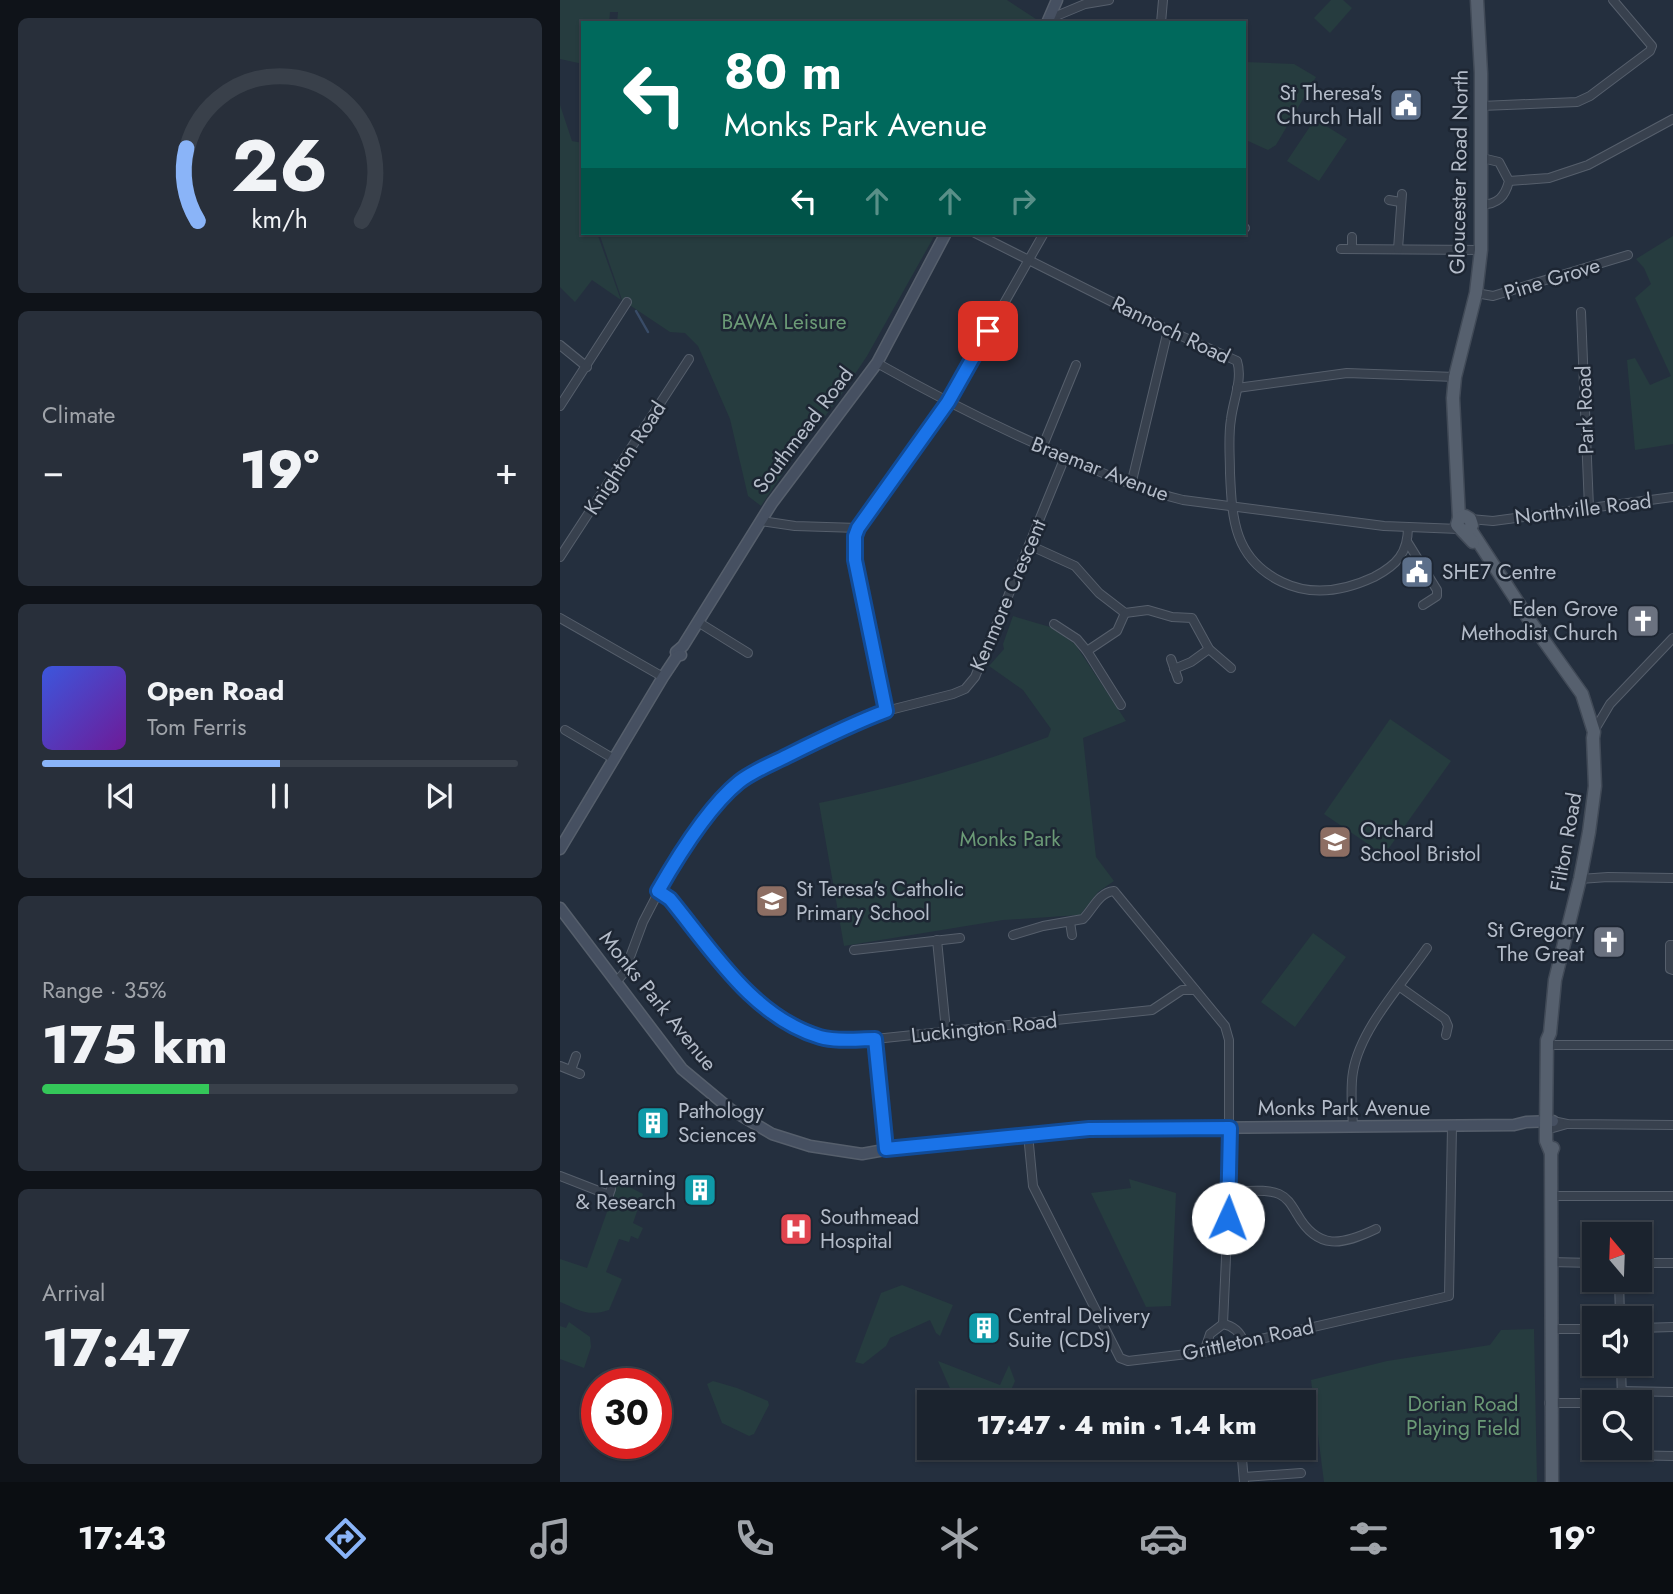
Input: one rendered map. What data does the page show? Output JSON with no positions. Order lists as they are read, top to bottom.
{
  "streets": {
    "main road": ["Gloucester Road North", "Filton Road"],
    "street": [
      "Pine Grove",
      "Rannoch Road",
      "Park Road",
      "Southmead Road",
      "Knighton Road",
      "Braemar Avenue",
      "Northville Road",
      "Kenmore Crescent",
      "Monks Park Avenue",
      "Luckington Road",
      "Grittleton Road"
    ]
  },
  "crossings": [
    ["Gloucester Road North", "Pine Grove"],
    ["Gloucester Road North", "Braemar Avenue"],
    ["Gloucester Road North", "Northville Road"],
    ["Gloucester Road North", "Filton Road"],
    ["Rannoch Road", "Braemar Avenue"],
    ["Park Road", "Northville Road"],
    ["Southmead Road", "Braemar Avenue"],
    ["Braemar Avenue", "Northville Road"],
    ["Braemar Avenue", "Kenmore Crescent"],
    ["Braemar Avenue", "Filton Road"],
    ["Northville Road", "Filton Road"],
    ["Filton Road", "Monks Park Avenue"],
    ["Monks Park Avenue", "Grittleton Road"]
  ],
  "parks": ["BAWA Leisure", "Monks Park", "Dorian Road Playing Field"],
  "places": {
    "public building": ["St Theresa's Church Hall", "SHE7 Centre"],
    "church": ["Eden Grove Methodist Church", "St Gregory The Great"],
    "school or university": ["Orchard School Bristol", "St Teresa's Catholic Primary School"],
    "building": ["Pathology Sciences", "Learning & Research", "Central Delivery Suite (CDS)"],
    "hospital": ["Southmead Hospital"]
  },
  "north": "top",
  "page": {
    "turn": ["80 m", "Monks Park Avenue"],
    "tile": [
      "Climate",
      ["Range · 35%", "175 km"],
      ["Arrival", "17:47"]
    ],
    "heat": ["−", "19°", "+"],
    "song": ["Open Road", "Tom Ferris"],
    "limit": "30",
    "trip": "17:47 · 4 min · 1.4 km",
    "tabs": ["17:43", "19°"],
    "gauge": ["26", "km/h"]
  }
}
